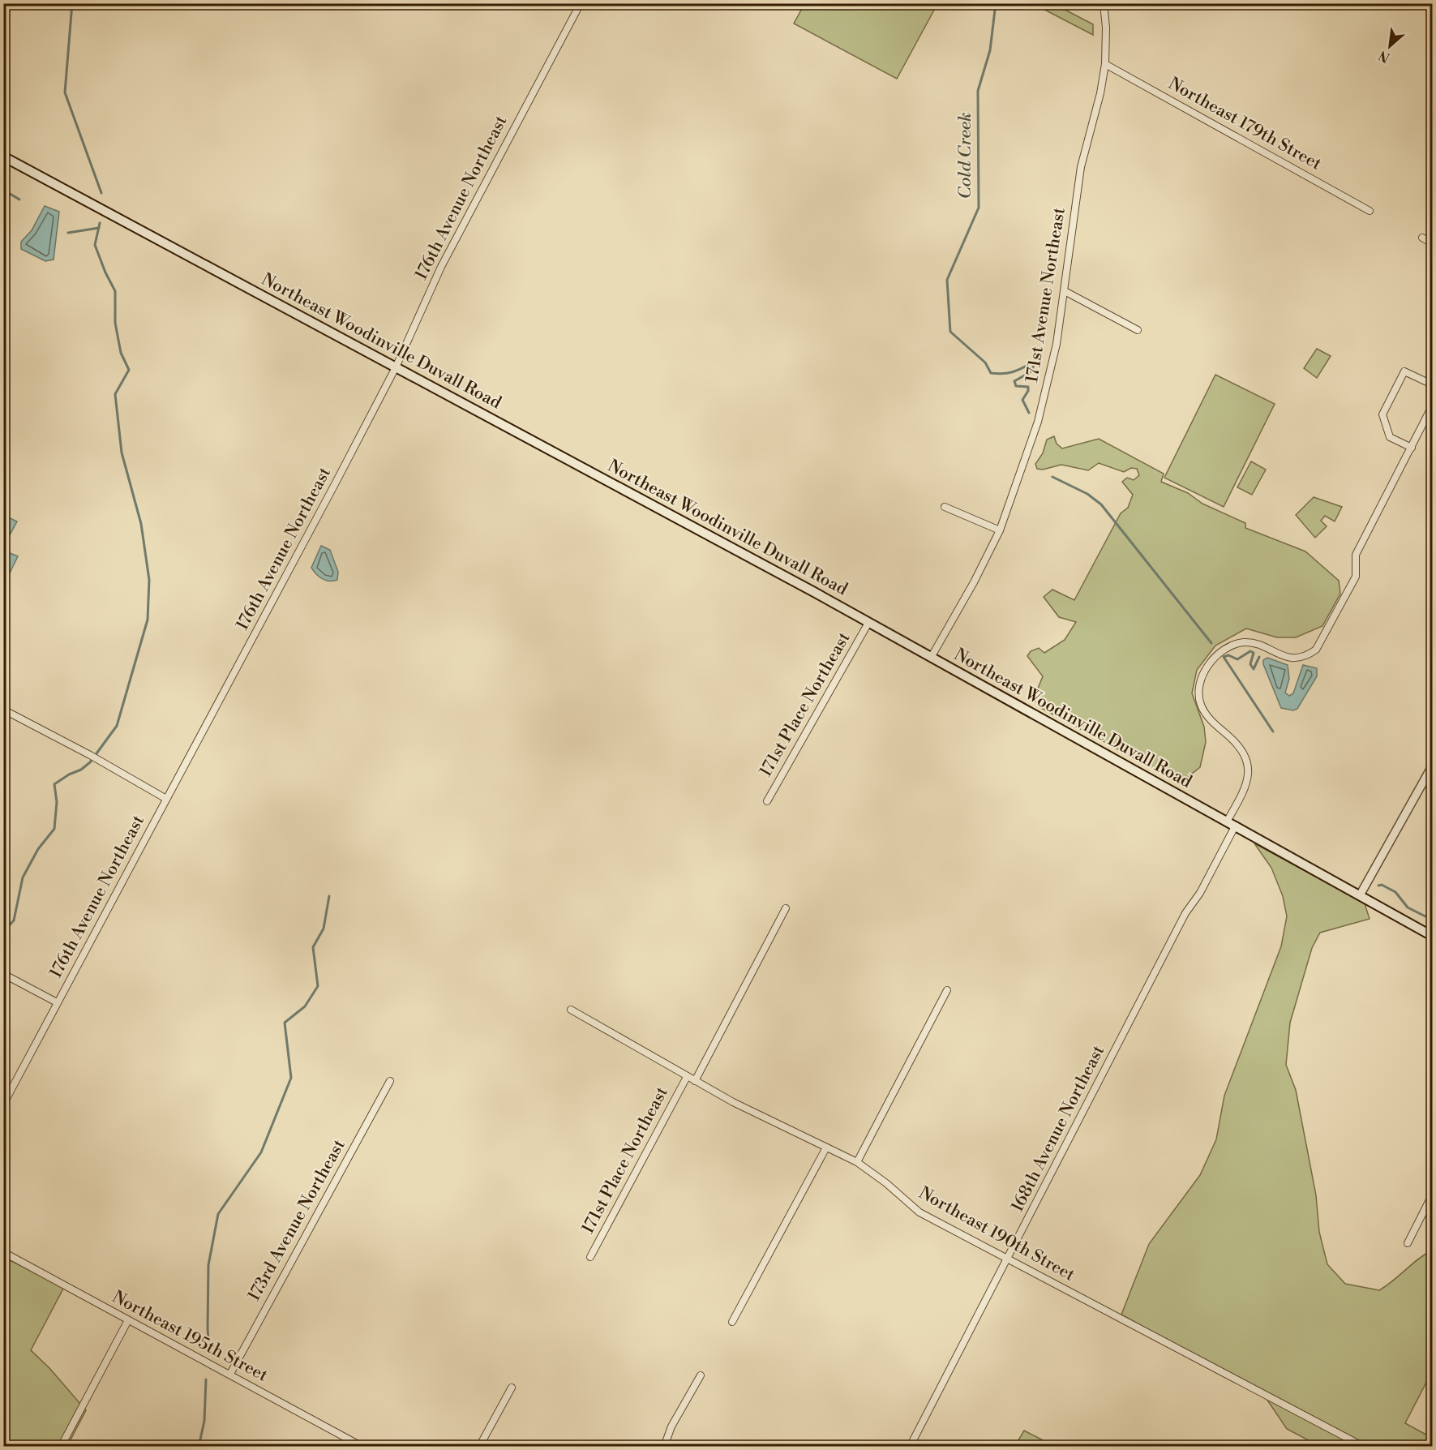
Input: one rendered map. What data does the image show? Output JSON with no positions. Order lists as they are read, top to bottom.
{
  "streets": {
    "main road": ["Northeast Woodinville Duvall Road"],
    "street": [
      "Northeast 179th Street",
      "176th Avenue Northeast",
      "171st Avenue Northeast",
      "171st Place Northeast",
      "168th Avenue Northeast",
      "173rd Avenue Northeast",
      "Northeast 190th Street",
      "Northeast 195th Street"
    ]
  },
  "crossings": [
    ["Northeast 179th Street", "171st Avenue Northeast"],
    ["176th Avenue Northeast", "Northeast Woodinville Duvall Road"],
    ["171st Avenue Northeast", "Northeast Woodinville Duvall Road"],
    ["Northeast Woodinville Duvall Road", "171st Place Northeast"],
    ["Northeast Woodinville Duvall Road", "168th Avenue Northeast"],
    ["171st Place Northeast", "Northeast 190th Street"],
    ["168th Avenue Northeast", "Northeast 190th Street"],
    ["173rd Avenue Northeast", "Northeast 195th Street"]
  ],
  "water": ["Cold Creek"],
  "north": "bottom left"
}
